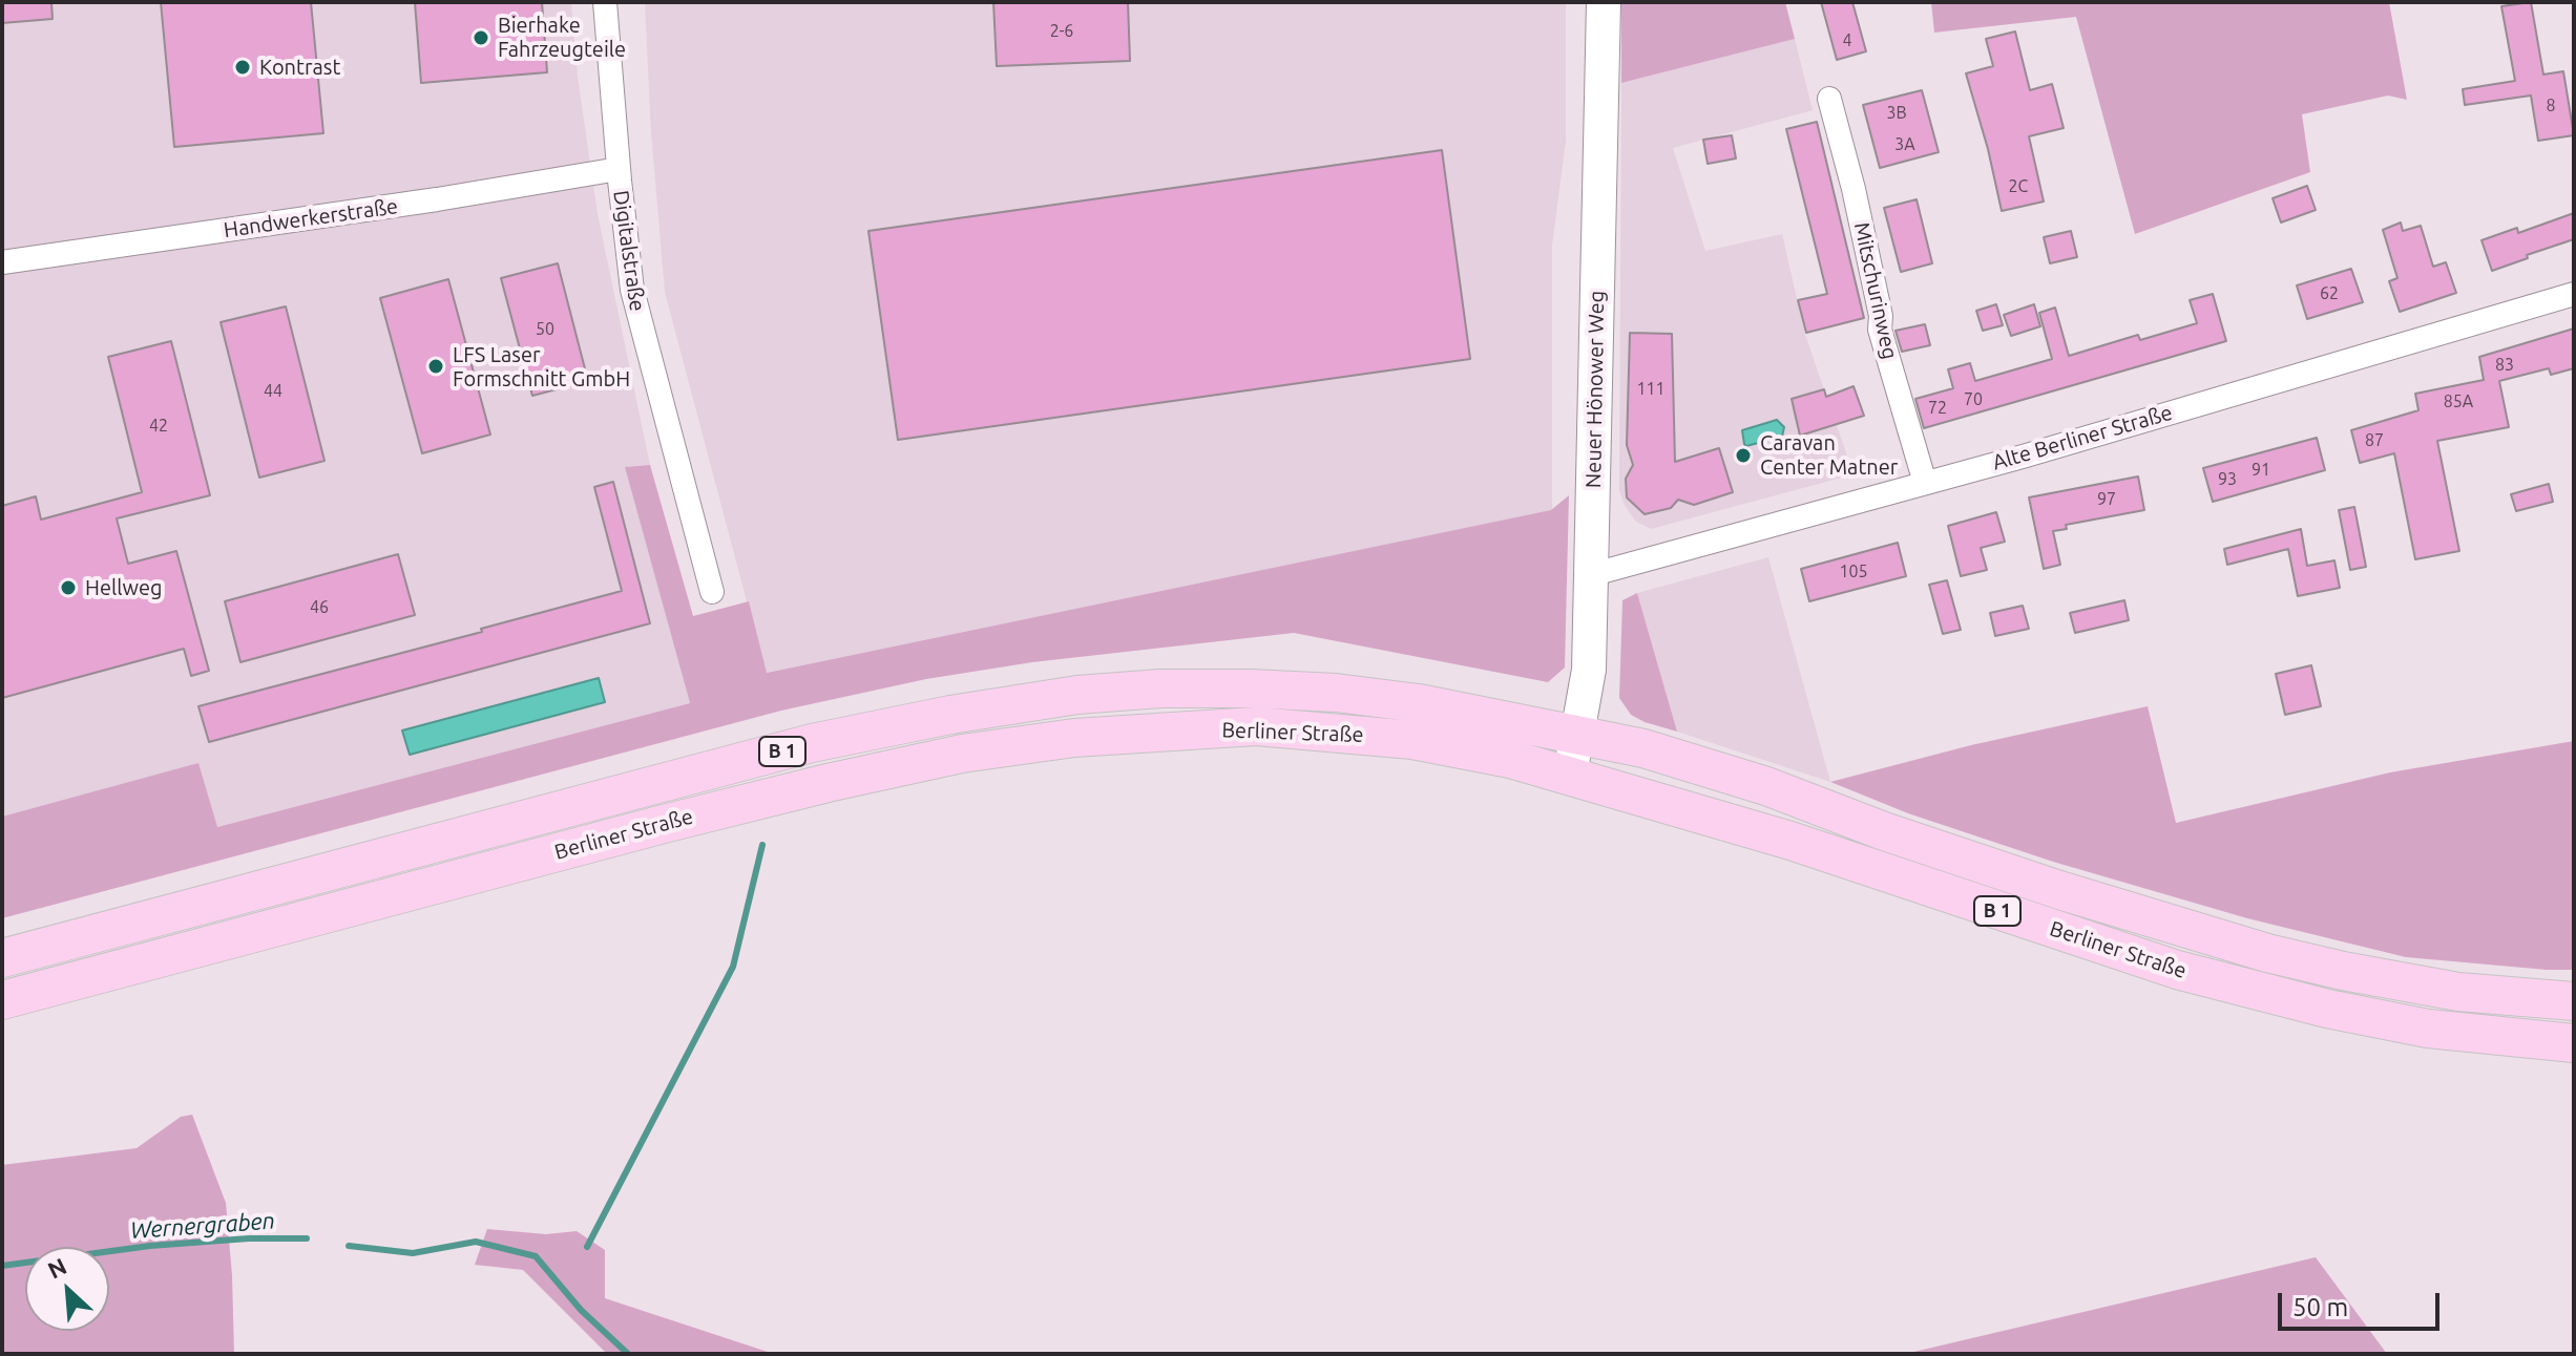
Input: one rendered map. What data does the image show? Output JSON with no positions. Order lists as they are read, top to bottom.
{
  "streets": {
    "main road": ["Neuer Hönower Weg", "Berliner Straße", "B 1"],
    "street": [
      "Handwerkerstraße",
      "Digitalstraße",
      "Mitschurinweg",
      "Alte Berliner Straße"
    ]
  },
  "crossings": [
    ["Handwerkerstraße", "Digitalstraße"],
    ["Mitschurinweg", "Alte Berliner Straße"],
    ["Neuer Hönower Weg", "Alte Berliner Straße"],
    ["Neuer Hönower Weg", "Berliner Straße"]
  ],
  "water": ["Wernergraben"],
  "places": [
    "Bierhake Fahrzeugteile",
    "Kontrast",
    "LFS Laser Formschnitt GmbH",
    "Caravan Center Matner",
    "Hellweg"
  ],
  "house_numbers": [
    "2-6",
    "4",
    "8",
    "3B",
    "3A",
    "2C",
    "62",
    "50",
    "83",
    "111",
    "44",
    "70",
    "85A",
    "72",
    "42",
    "87",
    "91",
    "93",
    "97",
    "105",
    "46"
  ],
  "scale_bar": "50 m",
  "north": "top left"
}
